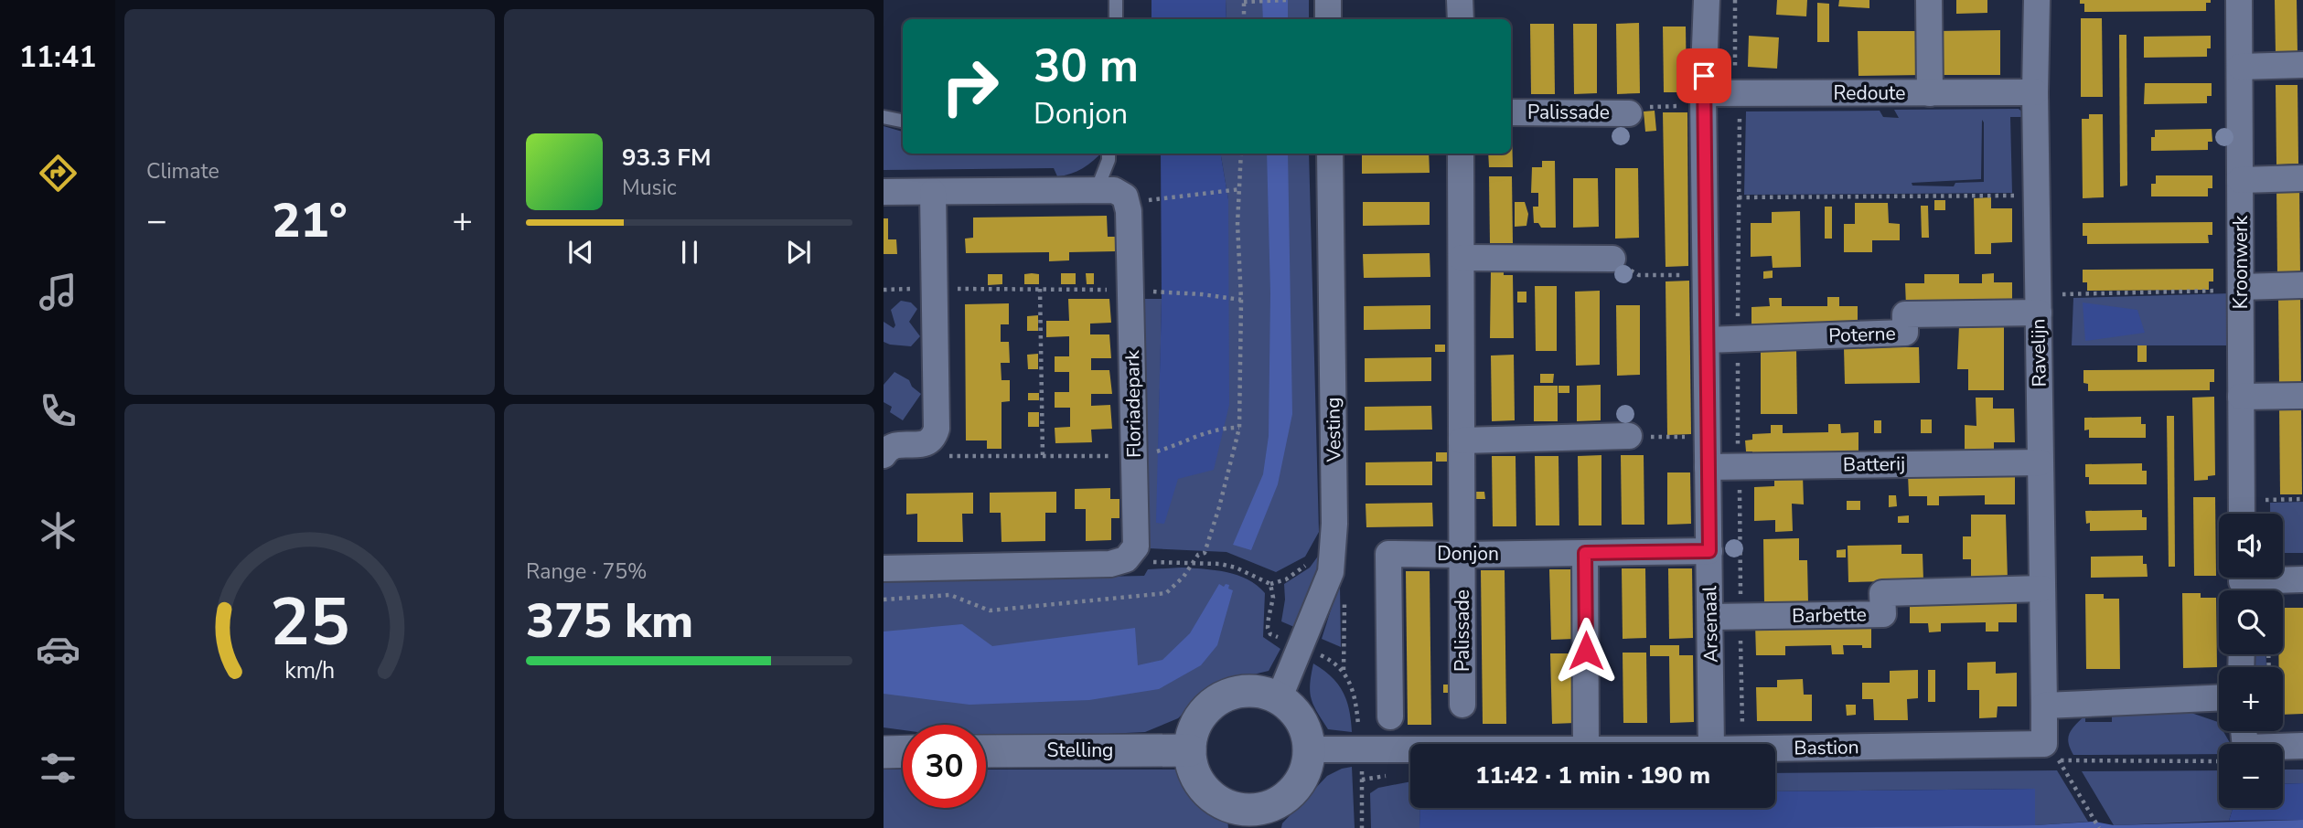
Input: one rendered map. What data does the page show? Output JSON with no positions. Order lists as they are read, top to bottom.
{
  "streets": {
    "street": [
      "Redoute",
      "Palissade",
      "Kroonwerk",
      "Poterne",
      "Ravelijn",
      "Floriadepark",
      "Vesting",
      "Batterij",
      "Donjon",
      "Barbette",
      "Arsenaal",
      "Bastion",
      "Stelling"
    ]
  },
  "crossings": [
    ["Redoute", "Ravelijn"],
    ["Redoute", "Arsenaal"],
    ["Palissade", "Donjon"],
    ["Poterne", "Ravelijn"],
    ["Poterne", "Arsenaal"],
    ["Ravelijn", "Batterij"],
    ["Ravelijn", "Barbette"],
    ["Ravelijn", "Bastion"],
    ["Vesting", "Bastion"],
    ["Vesting", "Stelling"],
    ["Batterij", "Arsenaal"],
    ["Donjon", "Arsenaal"],
    ["Barbette", "Arsenaal"],
    ["Bastion", "Stelling"]
  ],
  "page": {
    "tabs": "11:41",
    "tile": [
      "Climate",
      ["Range · 75%", "375 km"]
    ],
    "turn": ["30 m", "Donjon"],
    "song": ["93.3 FM", "Music"],
    "heat": ["−", "21°", "+"],
    "map_buttons": ["+", "−"],
    "limit": "30",
    "trip": "11:42 · 1 min · 190 m",
    "gauge": ["25", "km/h"]
  }
}
